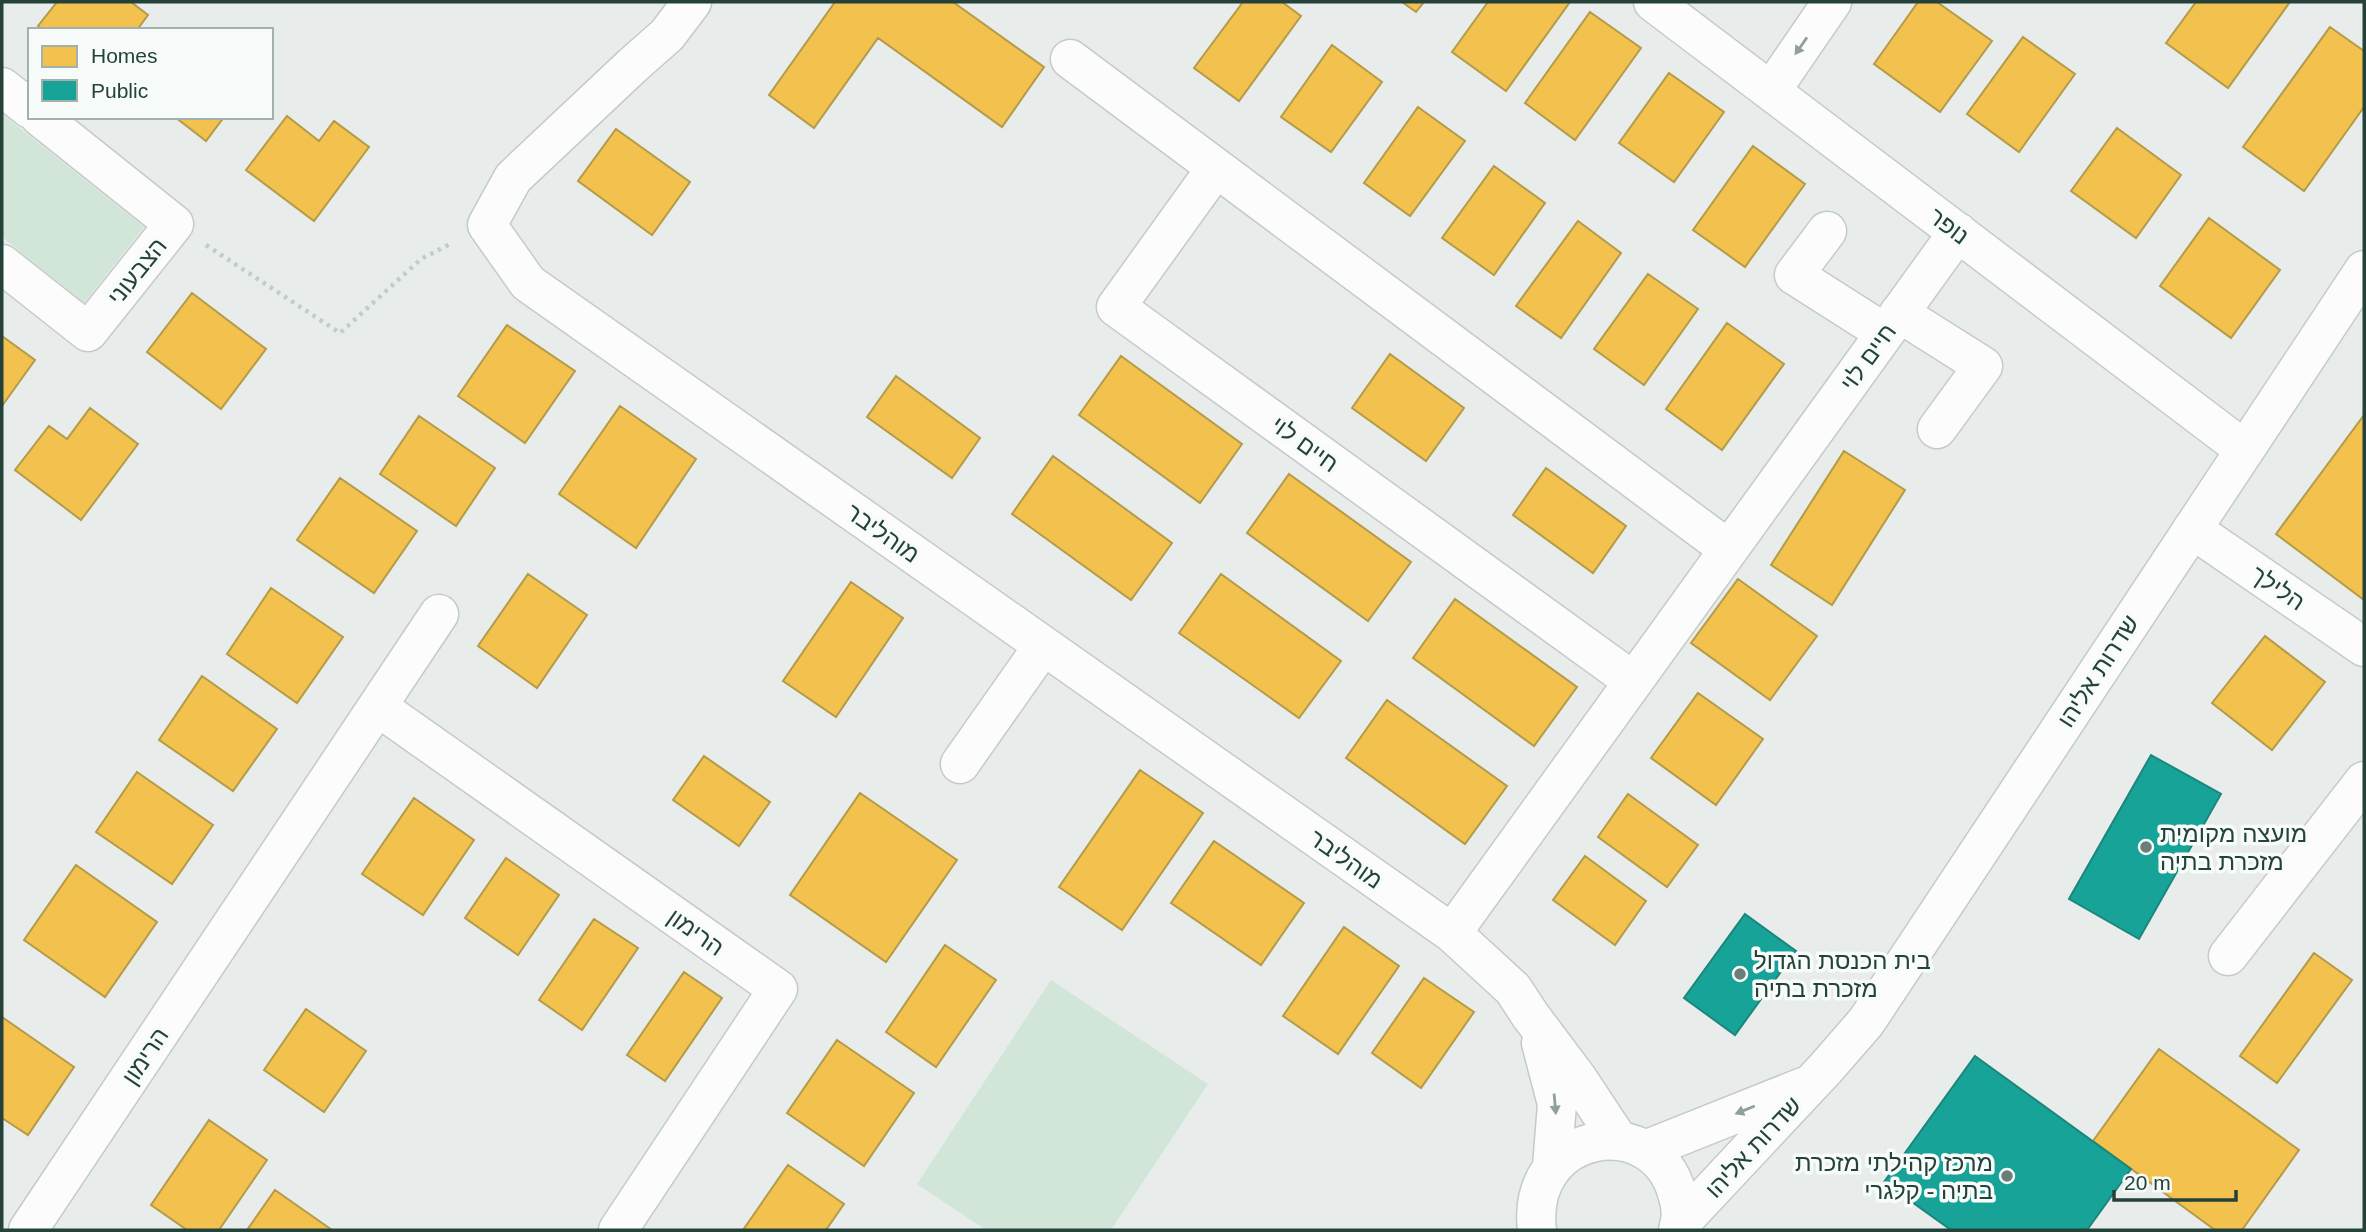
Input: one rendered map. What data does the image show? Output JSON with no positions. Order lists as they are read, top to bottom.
{
  "streets": {
    "street": [
      "נופר",
      "הצבעוני",
      "חיים לוי",
      "מוהליבר",
      "הלילך",
      "שדרות אליהו",
      "הרימון"
    ]
  },
  "crossings": [
    ["נופר", "חיים לוי"],
    ["נופר", "שדרות אליהו"],
    ["חיים לוי", "מוהליבר"],
    ["מוהליבר", "שדרות אליהו"],
    ["הלילך", "שדרות אליהו"]
  ],
  "places": ["מועצה מקומית מזכרת בתיה", "בית הכנסת הגדול מזכרת בתיה", "מרכז קהילתי מזכרת בתיה - קלגרי"],
  "legend": ["Homes", "Public"],
  "scale_bar": "20 m"
}
